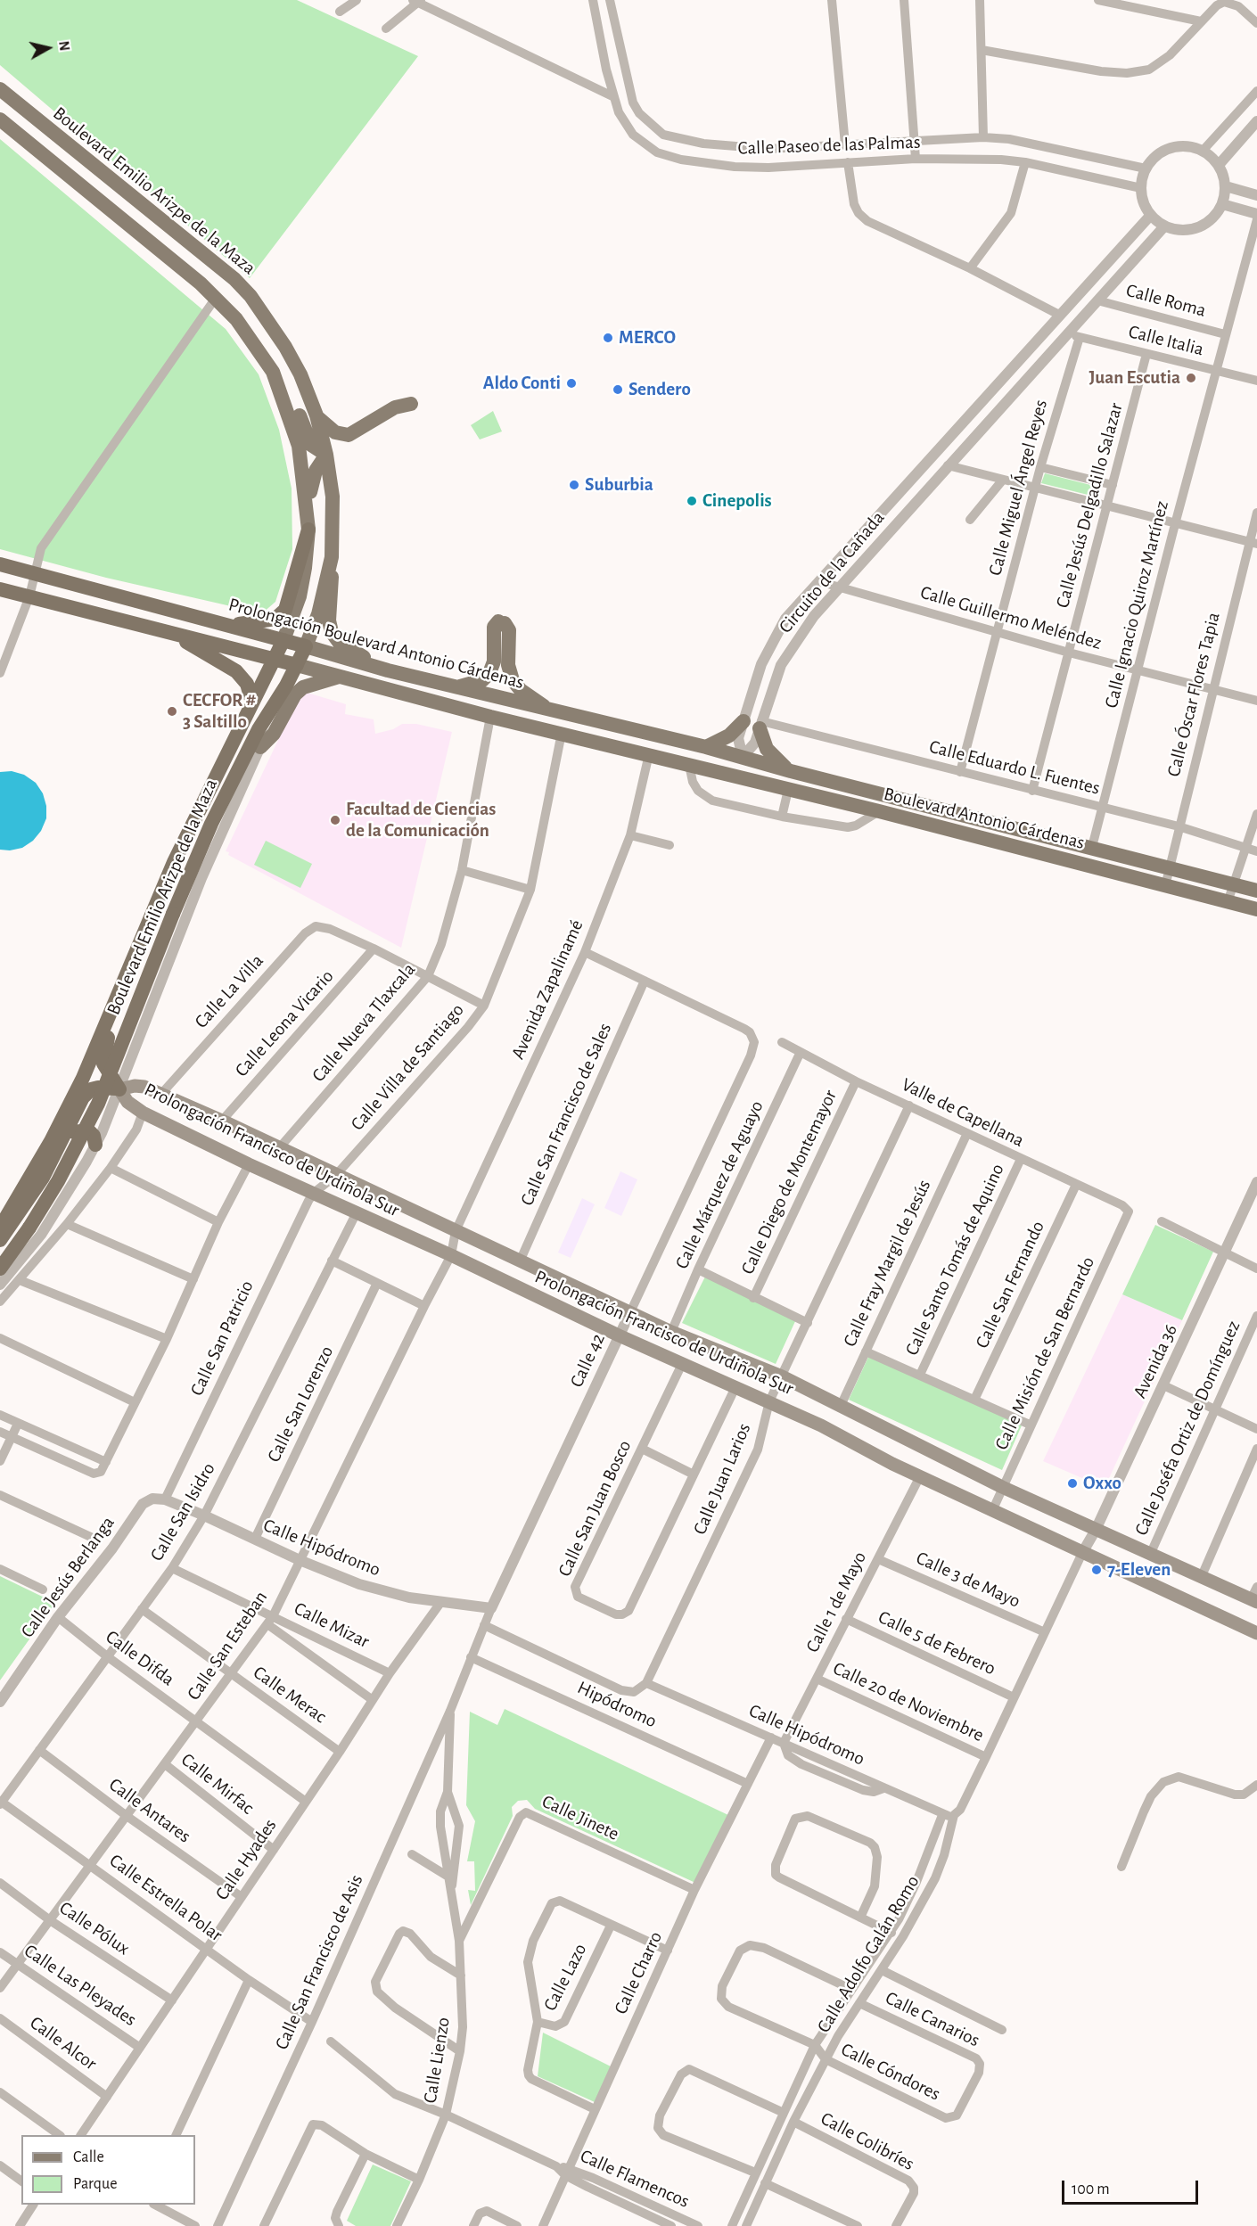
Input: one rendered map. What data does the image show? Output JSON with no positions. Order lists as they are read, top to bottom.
{
  "streets": {
    "highway": ["Boulevard Emilio Arizpe de la Maza", "Prolongación Boulevard Antonio Cárdenas"],
    "main road": ["Boulevard Antonio Cárdenas", "Prolongación Francisco de Urdiñola Sur"],
    "street": [
      "Calle Paseo de las Palmas",
      "Calle Roma",
      "Calle Italia",
      "Calle Miguel Ángel Reyes",
      "Calle Jesús Delgadillo Salazar",
      "Circuito de la Cañada",
      "Calle Ignacio Quiroz Martínez",
      "Calle Guillermo Meléndez",
      "Calle Óscar Flores Tapia",
      "Calle Eduardo L. Fuentes",
      "Avenida Zapalinamé",
      "Calle La Villa",
      "Calle Nueva Tlaxcala",
      "Calle Leona Vicario",
      "Calle Villa de Santiago",
      "Valle de Capellana",
      "Calle San Francisco de Sales",
      "Calle Diego de Montemayor",
      "Calle Márquez de Aguayo",
      "Calle Santo Tomás de Aquino",
      "Calle Fray Margil de Jesús",
      "Calle San Fernando",
      "Calle San Patricio",
      "Calle Misión de San Bernardo",
      "Calle 42",
      "Avenida 36",
      "Calle San Lorenzo",
      "Calle Joséfa Ortiz de Domínguez",
      "Calle Juan Larios",
      "Calle San Juan Bosco",
      "Calle San Isidro",
      "Calle Hipódromo",
      "Calle Jesús Berlanga",
      "Calle 3 de Mayo",
      "Calle 1 de Mayo",
      "Calle Mizar",
      "Calle 5 de Febrero",
      "Calle San Esteban",
      "Calle Difda",
      "Calle Merac",
      "Calle 20 de Noviembre",
      "Hipódromo",
      "Calle Mirfac",
      "Calle Antares",
      "Calle Jinete",
      "Calle Hyades",
      "Calle Estrella Polar",
      "Calle Pólux",
      "Calle Adolfo Galán Romo",
      "Calle San Francisco de Asis",
      "Calle Charro",
      "Calle Lazo",
      "Calle Las Pleyades",
      "Calle Canarios",
      "Calle Alcor",
      "Calle Lienzo",
      "Calle Cóndores",
      "Calle Colibríes",
      "Calle Flamencos"
    ]
  },
  "crossings": [
    ["Calle Paseo de las Palmas", "Circuito de la Cañada"],
    ["Boulevard Emilio Arizpe de la Maza", "Prolongación Boulevard Antonio Cárdenas"],
    ["Calle Roma", "Circuito de la Cañada"],
    ["Calle Roma", "Calle Ignacio Quiroz Martínez"],
    ["Calle Italia", "Calle Miguel Ángel Reyes"],
    ["Calle Italia", "Calle Jesús Delgadillo Salazar"],
    ["Calle Italia", "Circuito de la Cañada"],
    ["Calle Italia", "Calle Ignacio Quiroz Martínez"],
    ["Calle Miguel Ángel Reyes", "Calle Guillermo Meléndez"],
    ["Calle Miguel Ángel Reyes", "Calle Eduardo L. Fuentes"],
    ["Calle Jesús Delgadillo Salazar", "Calle Guillermo Meléndez"],
    ["Calle Jesús Delgadillo Salazar", "Calle Eduardo L. Fuentes"],
    ["Circuito de la Cañada", "Calle Guillermo Meléndez"],
    ["Circuito de la Cañada", "Prolongación Boulevard Antonio Cárdenas"],
    ["Circuito de la Cañada", "Calle Eduardo L. Fuentes"],
    ["Circuito de la Cañada", "Boulevard Antonio Cárdenas"],
    ["Calle Ignacio Quiroz Martínez", "Calle Guillermo Meléndez"],
    ["Calle Ignacio Quiroz Martínez", "Calle Eduardo L. Fuentes"],
    ["Calle Ignacio Quiroz Martínez", "Boulevard Antonio Cárdenas"],
    ["Calle Guillermo Meléndez", "Calle Óscar Flores Tapia"],
    ["Prolongación Boulevard Antonio Cárdenas", "Boulevard Antonio Cárdenas"],
    ["Calle Óscar Flores Tapia", "Calle Eduardo L. Fuentes"],
    ["Calle Óscar Flores Tapia", "Boulevard Antonio Cárdenas"],
    ["Avenida Zapalinamé", "Prolongación Francisco de Urdiñola Sur"],
    ["Avenida Zapalinamé", "Calle San Esteban"],
    ["Calle La Villa", "Calle Leona Vicario"],
    ["Calle La Villa", "Prolongación Francisco de Urdiñola Sur"],
    ["Calle Nueva Tlaxcala", "Prolongación Francisco de Urdiñola Sur"],
    ["Calle Leona Vicario", "Prolongación Francisco de Urdiñola Sur"],
    ["Calle Villa de Santiago", "Prolongación Francisco de Urdiñola Sur"],
    ["Calle Villa de Santiago", "Calle San Patricio"],
    ["Valle de Capellana", "Calle Diego de Montemayor"],
    ["Valle de Capellana", "Calle Márquez de Aguayo"],
    ["Valle de Capellana", "Calle Santo Tomás de Aquino"],
    ["Valle de Capellana", "Calle Fray Margil de Jesús"],
    ["Valle de Capellana", "Calle San Fernando"],
    ["Valle de Capellana", "Calle Misión de San Bernardo"],
    ["Valle de Capellana", "Calle Juan Larios"],
    ["Calle San Francisco de Sales", "Prolongación Francisco de Urdiñola Sur"],
    ["Calle San Francisco de Sales", "Calle 42"],
    ["Prolongación Francisco de Urdiñola Sur", "Calle Márquez de Aguayo"],
    ["Prolongación Francisco de Urdiñola Sur", "Calle Fray Margil de Jesús"],
    ["Prolongación Francisco de Urdiñola Sur", "Calle San Patricio"],
    ["Prolongación Francisco de Urdiñola Sur", "Calle Misión de San Bernardo"],
    ["Prolongación Francisco de Urdiñola Sur", "Calle 42"],
    ["Prolongación Francisco de Urdiñola Sur", "Avenida 36"],
    ["Prolongación Francisco de Urdiñola Sur", "Calle Joséfa Ortiz de Domínguez"],
    ["Prolongación Francisco de Urdiñola Sur", "Calle Juan Larios"],
    ["Prolongación Francisco de Urdiñola Sur", "Calle San Juan Bosco"],
    ["Prolongación Francisco de Urdiñola Sur", "Calle San Isidro"],
    ["Prolongación Francisco de Urdiñola Sur", "Calle 1 de Mayo"],
    ["Prolongación Francisco de Urdiñola Sur", "Calle San Esteban"],
    ["Prolongación Francisco de Urdiñola Sur", "Calle Adolfo Galán Romo"],
    ["Calle San Patricio", "Calle Hipódromo"],
    ["Calle 42", "Calle Hipódromo"],
    ["Calle 42", "Hipódromo"],
    ["Calle 42", "Calle San Francisco de Asis"],
    ["Calle 42", "Calle Lienzo"],
    ["Avenida 36", "Calle Adolfo Galán Romo"],
    ["Calle San Lorenzo", "Calle Hipódromo"],
    ["Calle Juan Larios", "Calle Hipódromo"],
    ["Calle San Isidro", "Calle Hipódromo"],
    ["Calle San Isidro", "Calle Mizar"],
    ["Calle San Isidro", "Calle Difda"],
    ["Calle San Isidro", "Calle Merac"],
    ["Calle San Isidro", "Calle Antares"],
    ["Calle San Isidro", "Calle Estrella Polar"],
    ["Calle Hipódromo", "Calle Jesús Berlanga"],
    ["Calle Hipódromo", "Calle 1 de Mayo"],
    ["Calle Hipódromo", "Calle San Esteban"],
    ["Calle Hipódromo", "Calle Hyades"],
    ["Calle Hipódromo", "Calle Adolfo Galán Romo"],
    ["Calle Hipódromo", "Calle Charro"],
    ["Calle Jesús Berlanga", "Calle Difda"],
    ["Calle 3 de Mayo", "Calle 1 de Mayo"],
    ["Calle 3 de Mayo", "Calle Adolfo Galán Romo"],
    ["Calle 1 de Mayo", "Calle 5 de Febrero"],
    ["Calle 1 de Mayo", "Calle 20 de Noviembre"],
    ["Calle Mizar", "Calle San Esteban"],
    ["Calle Mizar", "Calle Hyades"],
    ["Calle 5 de Febrero", "Calle Adolfo Galán Romo"],
    ["Calle San Esteban", "Calle Difda"],
    ["Calle San Esteban", "Calle Merac"],
    ["Calle San Esteban", "Calle Mirfac"],
    ["Calle San Esteban", "Calle Antares"],
    ["Calle San Esteban", "Calle Estrella Polar"],
    ["Calle San Esteban", "Calle Pólux"],
    ["Calle San Esteban", "Calle Las Pleyades"],
    ["Calle Difda", "Calle Hyades"],
    ["Calle Merac", "Calle Hyades"],
    ["Calle 20 de Noviembre", "Calle Adolfo Galán Romo"],
    ["Hipódromo", "Calle Charro"],
    ["Calle Mirfac", "Calle Hyades"],
    ["Calle Antares", "Calle Hyades"],
    ["Calle Jinete", "Calle Charro"],
    ["Calle Jinete", "Calle Lienzo"],
    ["Calle Hyades", "Calle Estrella Polar"],
    ["Calle Hyades", "Calle Pólux"],
    ["Calle Hyades", "Calle Las Pleyades"],
    ["Calle Hyades", "Calle Alcor"],
    ["Calle Estrella Polar", "Calle San Francisco de Asis"],
    ["Calle Adolfo Galán Romo", "Calle Canarios"],
    ["Calle Adolfo Galán Romo", "Calle Cóndores"],
    ["Calle Adolfo Galán Romo", "Calle Colibríes"],
    ["Calle San Francisco de Asis", "Calle Lienzo"],
    ["Calle Charro", "Calle Flamencos"],
    ["Calle Canarios", "Calle Cóndores"],
    ["Calle Lienzo", "Calle Flamencos"]
  ],
  "places": [
    "MERCO",
    "Juan Escutia",
    "Aldo Conti",
    "Sendero",
    "Suburbia",
    "Cinepolis",
    "CECFOR # 3 Saltillo",
    "Facultad de Ciencias de la Comunicación",
    "Oxxo",
    "7-Eleven"
  ],
  "legend": ["Calle", "Parque"],
  "scale_bar": "100 m",
  "north": "right"
}
